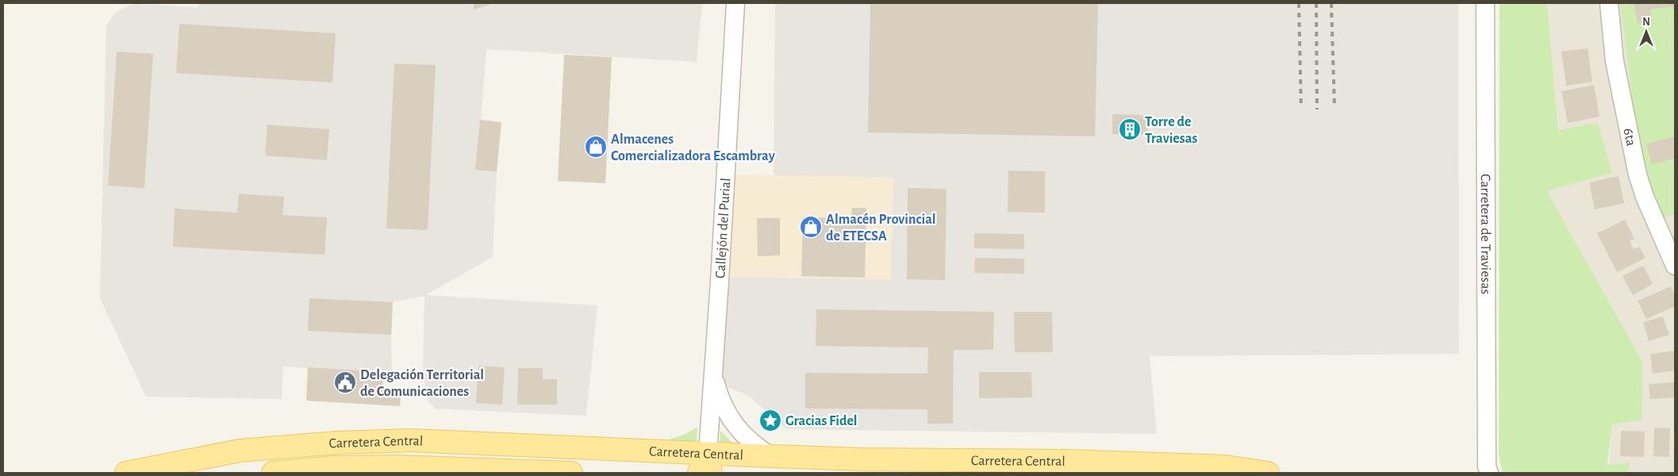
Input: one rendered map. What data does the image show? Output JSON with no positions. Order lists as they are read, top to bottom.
{
  "streets": {
    "main road": ["Carretera Central"],
    "street": ["6ta", "Callejón del Purial", "Carretera de Traviesas"]
  },
  "crossings": [
    ["Callejón del Purial", "Carretera Central"]
  ],
  "places": {
    "building": ["Torre de Traviesas"],
    "shop": ["Almacenes Comercializadora Escambray", "Almacén Provincial de ETECSA"],
    "public building": ["Delegación Territorial de Comunicaciones"],
    "place": ["Gracias Fidel"]
  },
  "north": "top"
}
